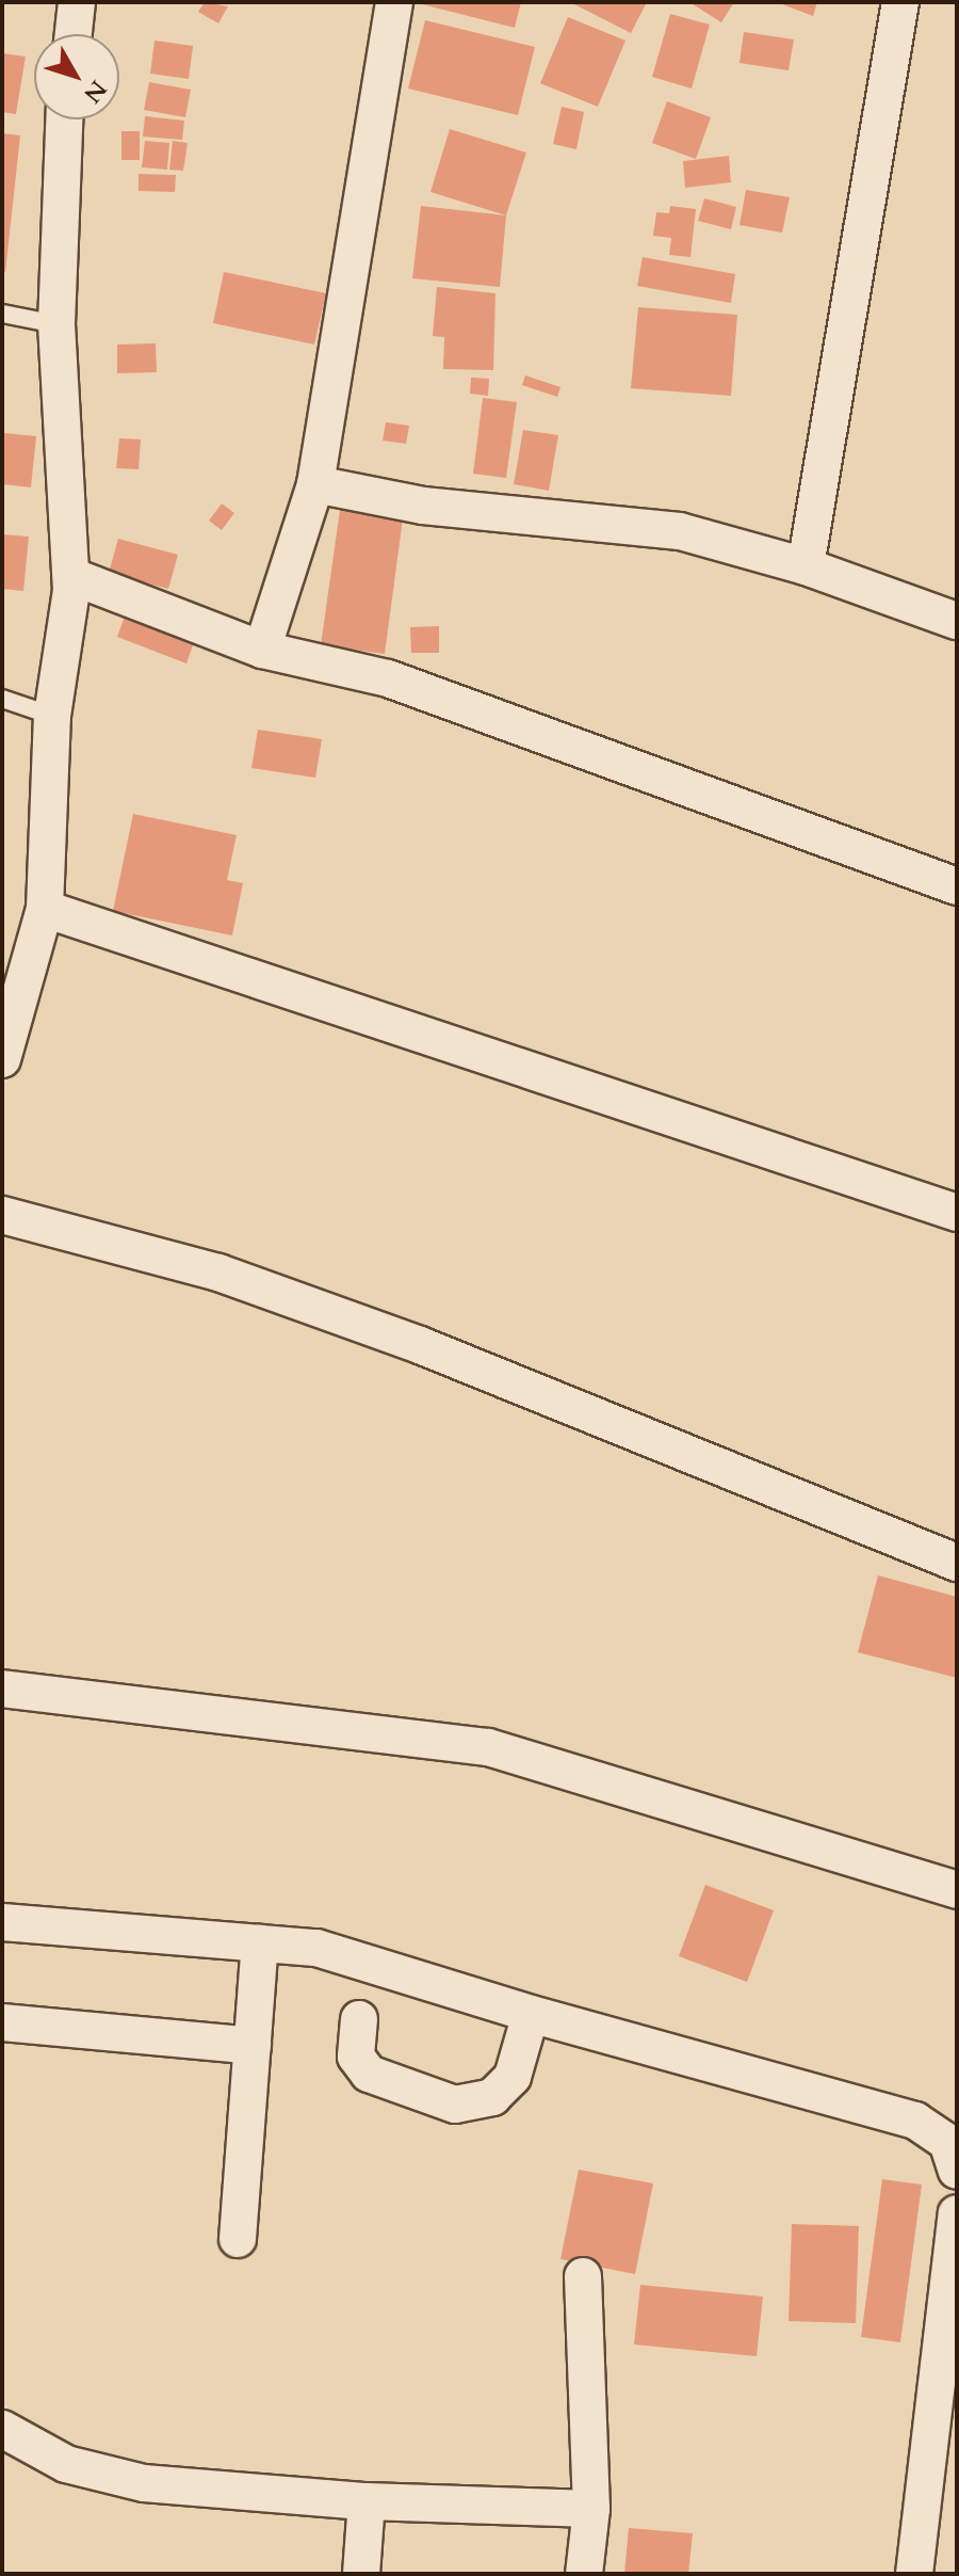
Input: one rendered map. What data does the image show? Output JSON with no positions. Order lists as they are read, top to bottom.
{
  "north": "bottom right"
}
